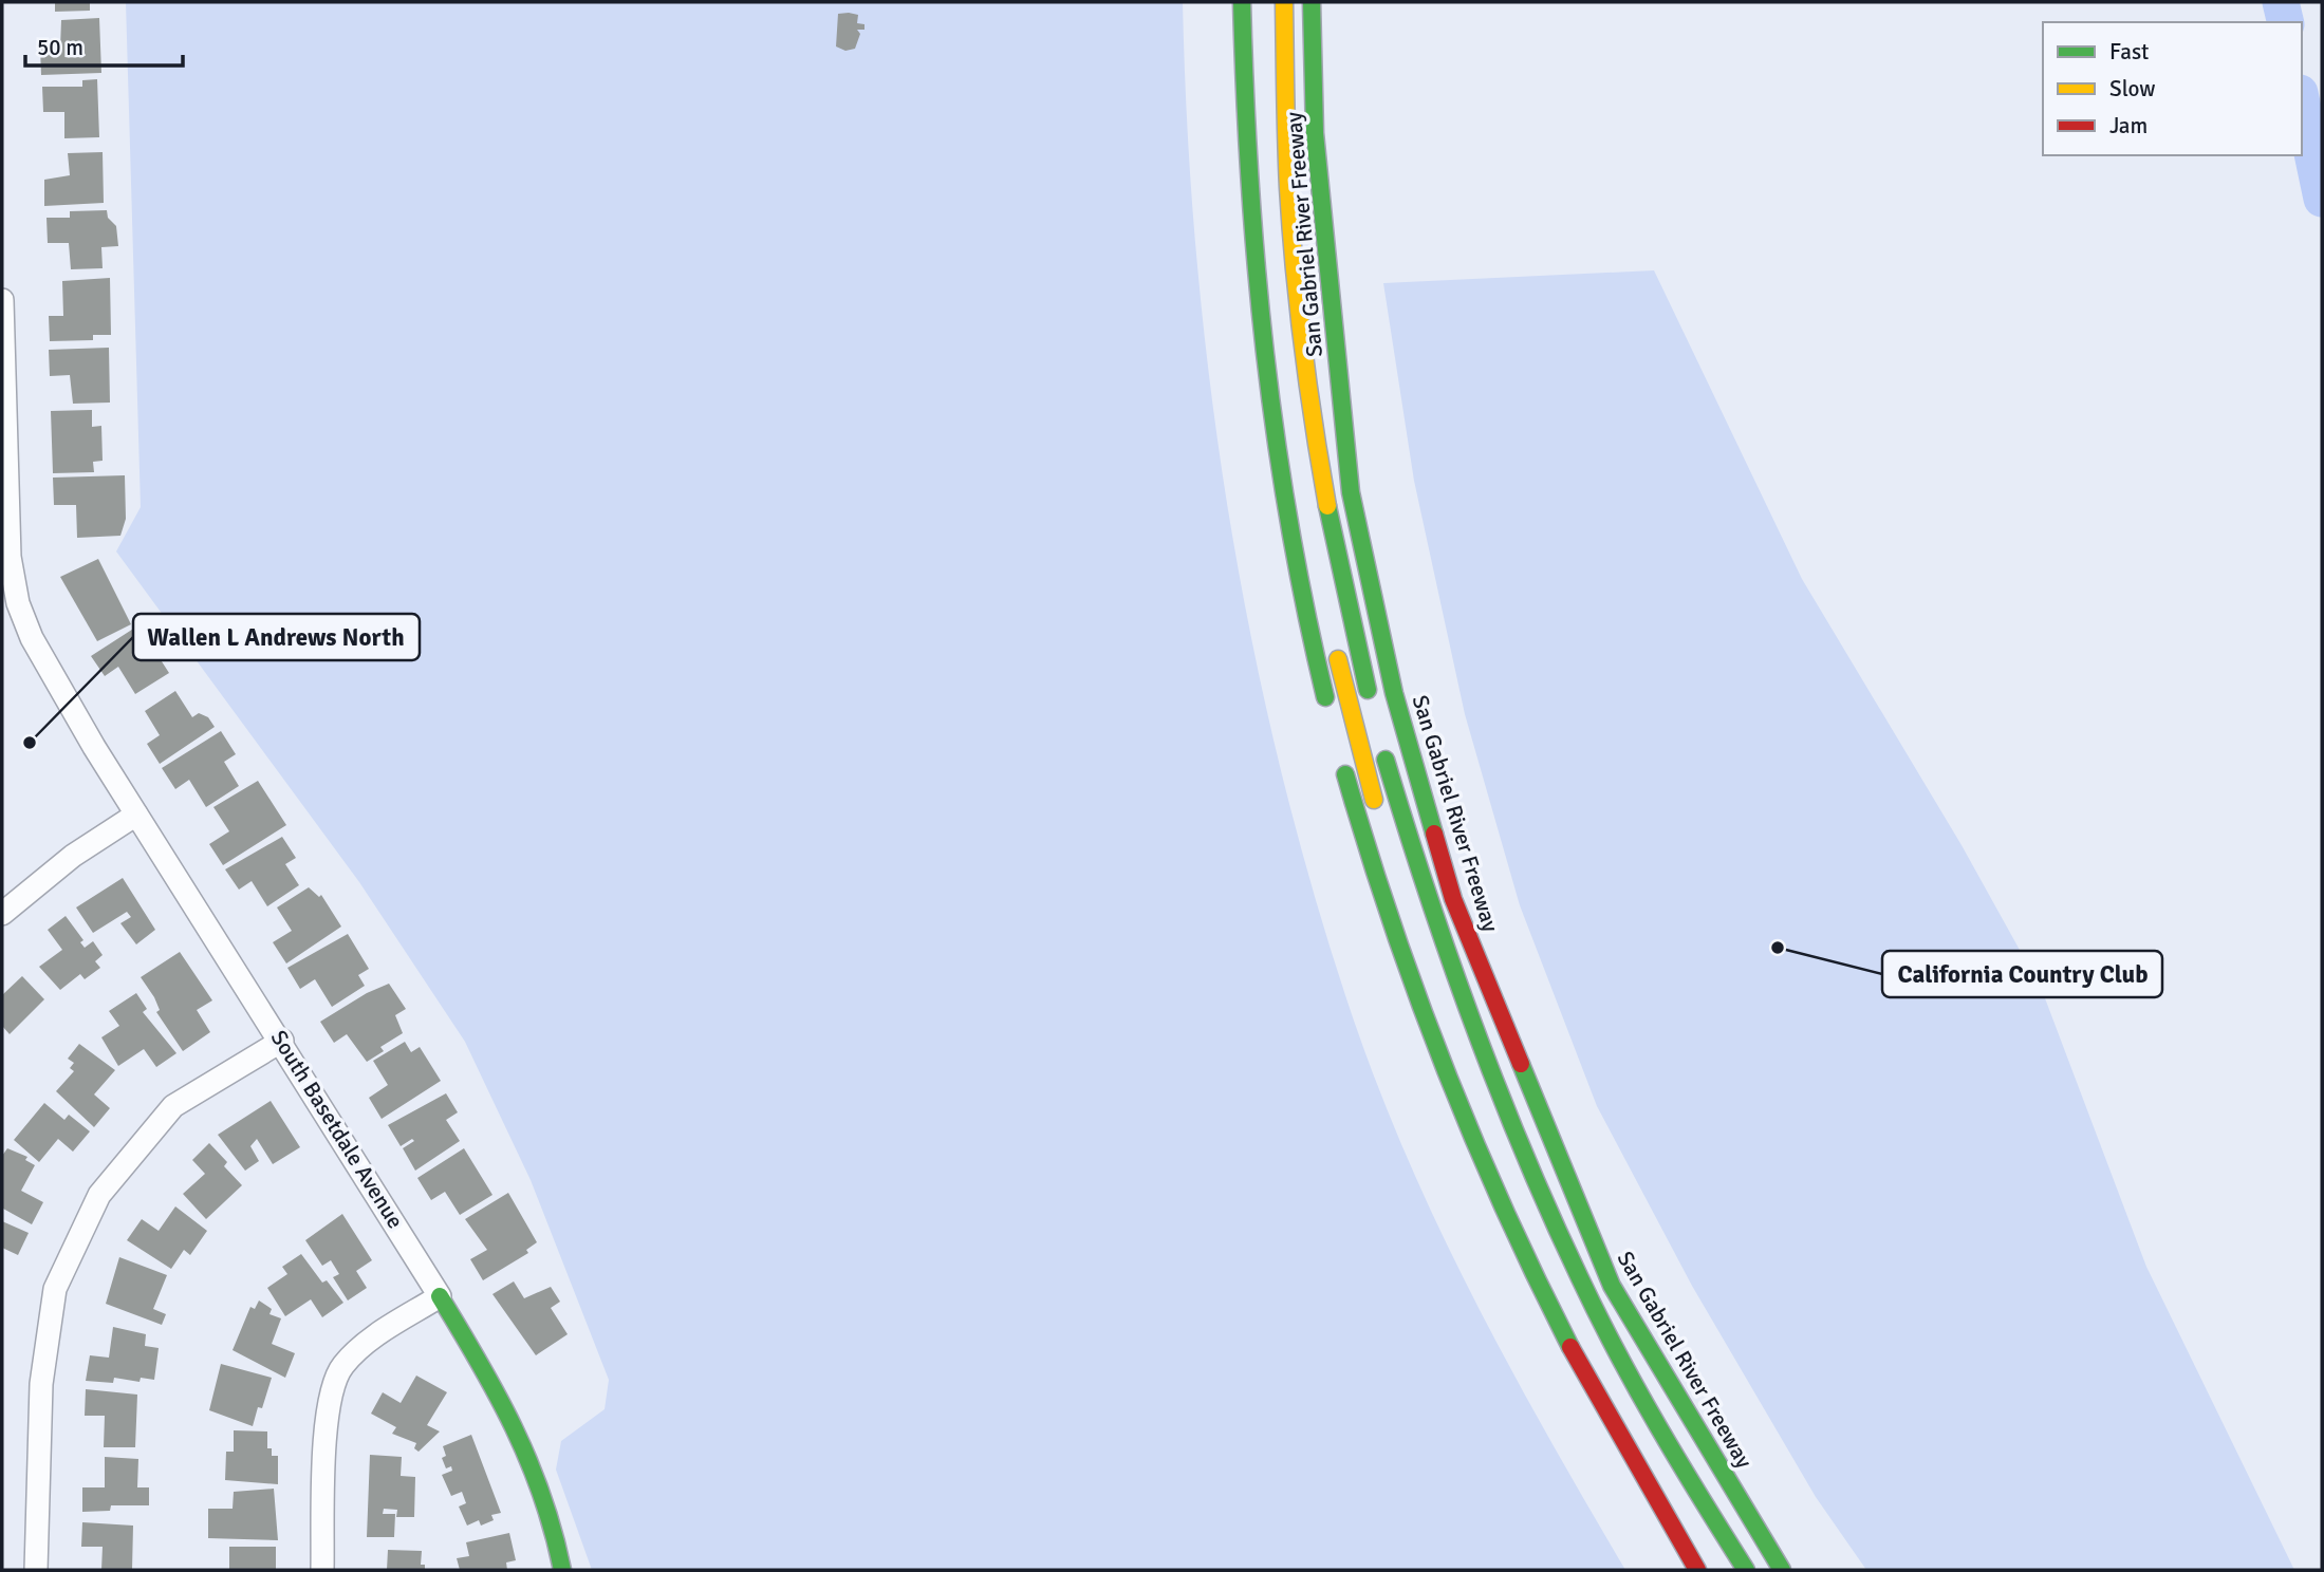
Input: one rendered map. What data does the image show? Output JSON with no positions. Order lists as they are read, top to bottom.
{
  "streets": {
    "main road": ["San Gabriel River Freeway", "South Basetdale Avenue"]
  },
  "places": ["Wallen L Andrews North", "California Country Club"],
  "legend": ["Fast", "Slow", "Jam"],
  "scale_bar": "50 m"
}
